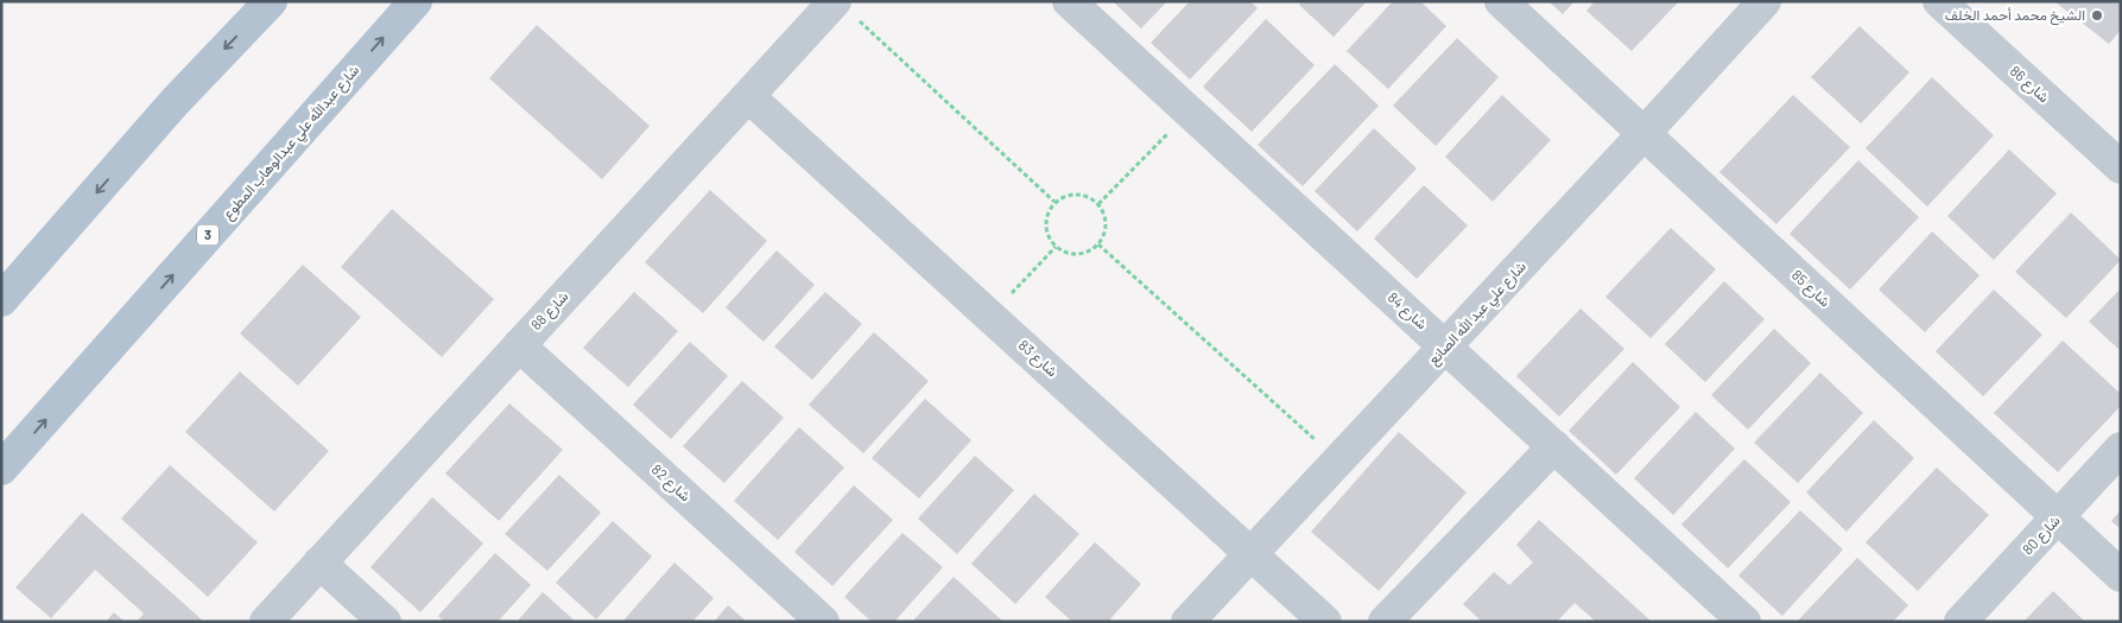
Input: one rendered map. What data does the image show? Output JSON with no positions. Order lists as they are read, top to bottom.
{
  "streets": {
    "main road": ["شارع عبدالله علي عبدالوهاب المطوع", "3"],
    "street": [
      "شارع 86",
      "شارع 85",
      "شارع 88",
      "شارع 84",
      "شارع علي عبد الله الصانع",
      "شارع 83",
      "شارع 82",
      "شارع 80"
    ]
  },
  "crossings": [
    ["شارع 85", "شارع علي عبد الله الصانع"],
    ["شارع 85", "شارع 80"],
    ["شارع 88", "شارع 83"],
    ["شارع 88", "شارع 82"],
    ["شارع 84", "شارع علي عبد الله الصانع"],
    ["شارع علي عبد الله الصانع", "شارع 83"]
  ],
  "places": ["الشيخ محمد أحمد الخلف"]
}
